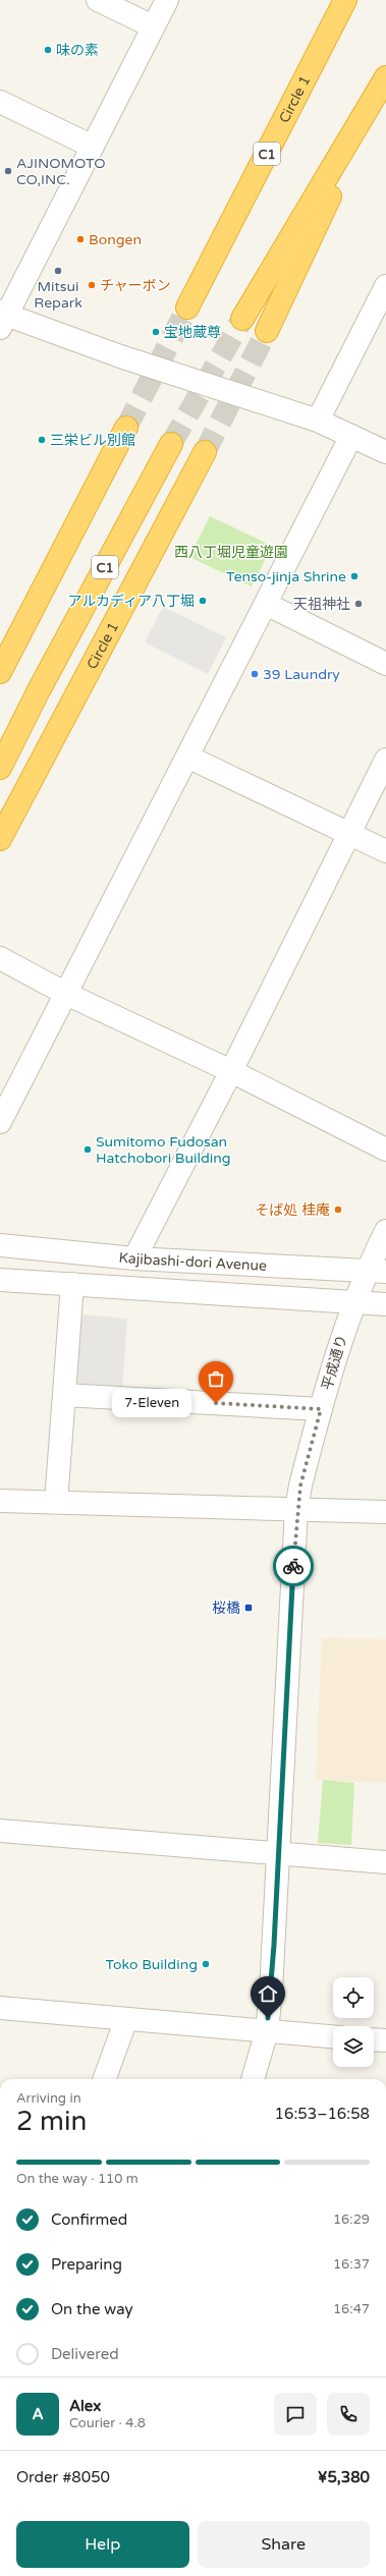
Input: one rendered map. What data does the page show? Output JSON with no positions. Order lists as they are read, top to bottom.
{
  "streets": {
    "highway": ["Circle 1", "C1"],
    "street": ["Kajibashi-dori Avenue", "平成通り"]
  },
  "crossings": [
    ["Kajibashi-dori Avenue", "平成通り"]
  ],
  "parks": ["西八丁堀児童遊園"],
  "places": {
    "other": [
      "味の素",
      "AJINOMOTO CO,INC.",
      "Bongen",
      "Mitsui Repark",
      "チャーボン",
      "宝地蔵尊",
      "三栄ビル別館",
      "Tenso-jinja Shrine",
      "アルカディア八丁堀",
      "天祖神社",
      "39 Laundry",
      "Sumitomo Fudosan Hatchobori Building",
      "そば処 桂庵",
      "7-Eleven",
      "Toko Building"
    ],
    "transit": ["桜橋"]
  },
  "page": {
    "bubble": "7-Eleven",
    "heading": ["2 min", "Arriving in", "16:53–16:58"],
    "panel": [
      "Alex",
      "Courier · 4.8",
      "Order #8050",
      "¥5,380"
    ],
    "bar": "On the way · 110 m",
    "list": [
      ["Confirmed", "16:29"],
      ["Preparing", "16:37"],
      ["On the way", "16:47"],
      "Delivered"
    ],
    "round": "A",
    "buttons": ["Help", "Share"]
  }
}
